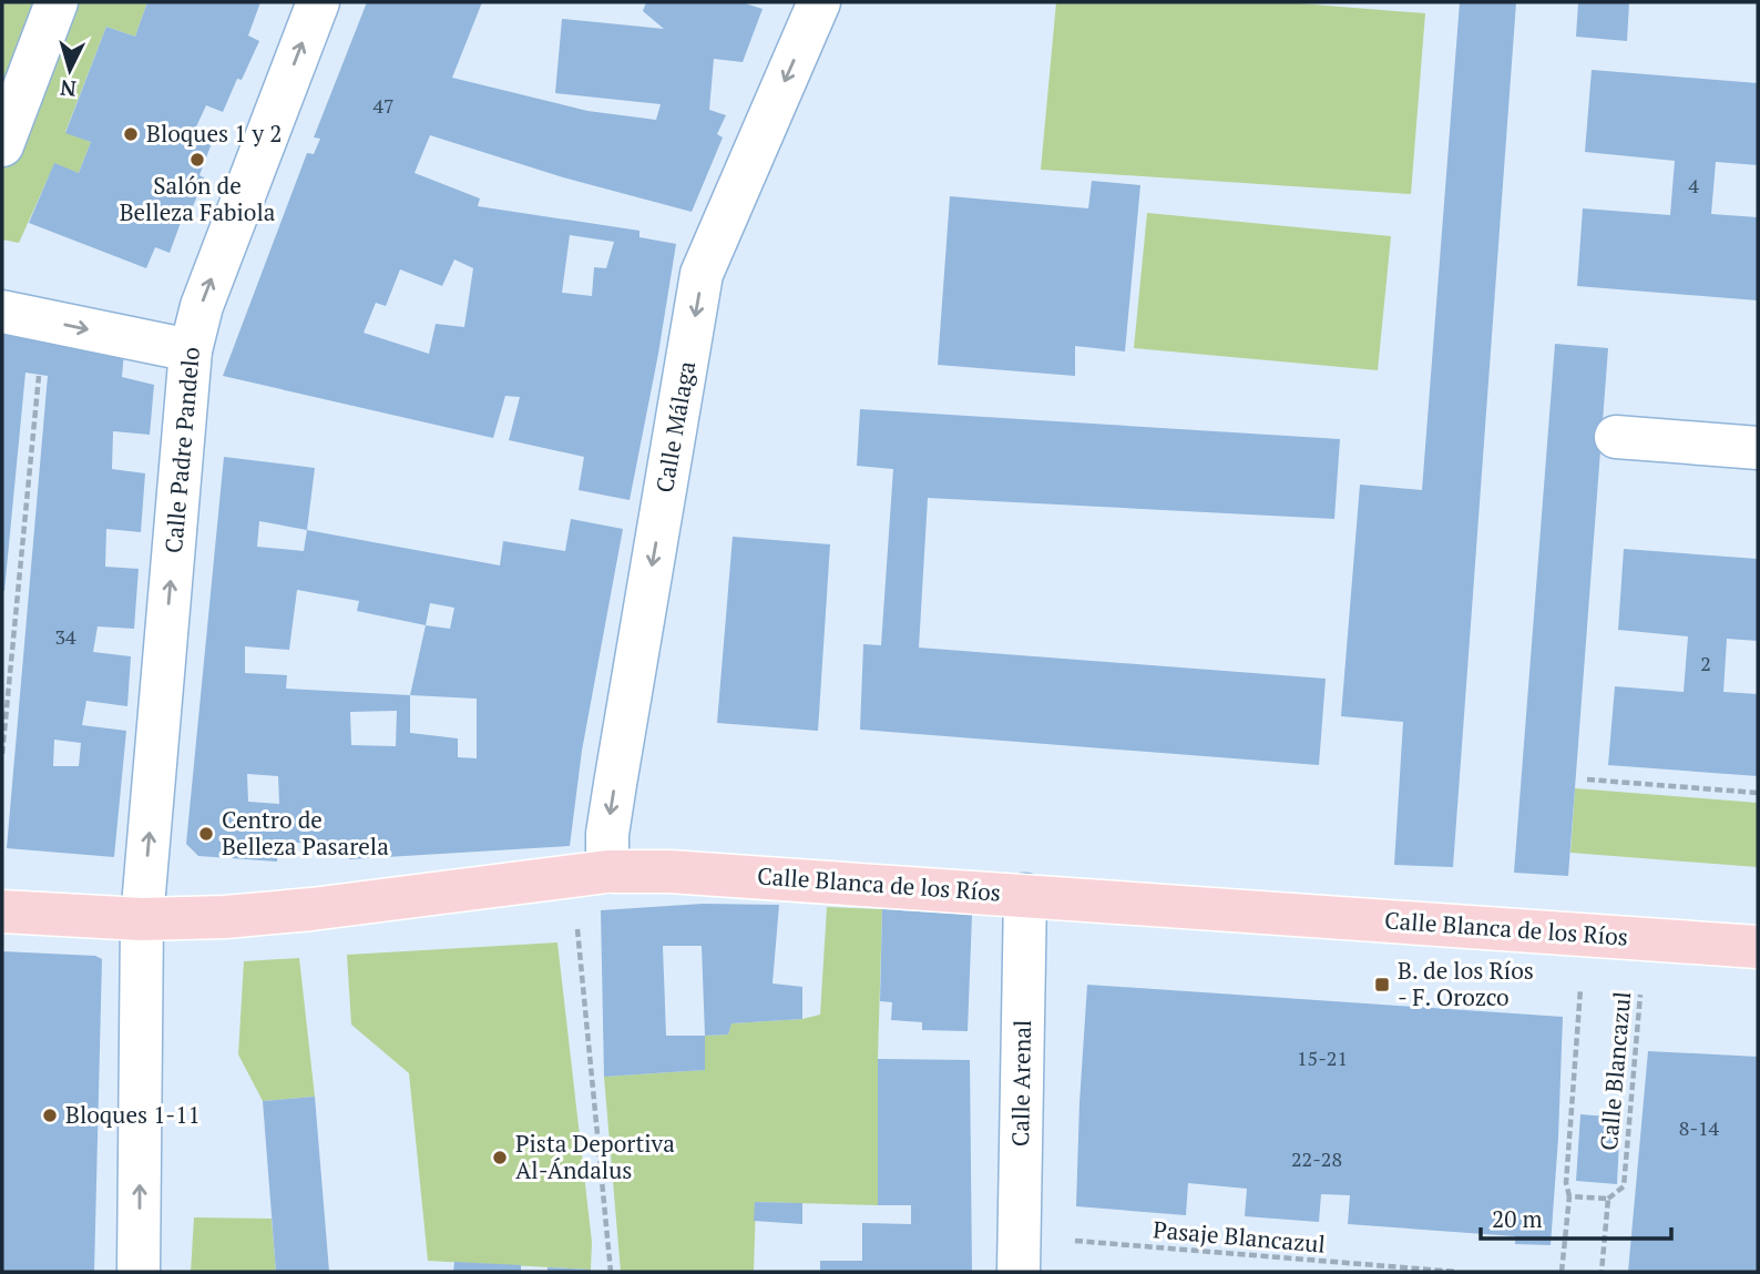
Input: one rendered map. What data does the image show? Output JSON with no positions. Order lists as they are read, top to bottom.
{
  "streets": {
    "main road": ["Calle Blanca de los Ríos"],
    "street": ["Calle Málaga", "Calle Padre Pandelo", "Calle Arenal"],
    "path": ["Calle Blancazul", "Pasaje Blancazul"]
  },
  "crossings": [
    ["Calle Málaga", "Calle Blanca de los Ríos"],
    ["Calle Padre Pandelo", "Calle Blanca de los Ríos"],
    ["Calle Blanca de los Ríos", "Calle Blancazul"],
    ["Calle Blanca de los Ríos", "Calle Arenal"],
    ["Calle Arenal", "Pasaje Blancazul"]
  ],
  "one_way": ["Calle Málaga", "Calle Padre Pandelo"],
  "places": {
    "other": [
      "Bloques 1 y 2",
      "Salón de Belleza Fabiola",
      "Centro de Belleza Pasarela",
      "Bloques 1-11",
      "Pista Deportiva Al-Ándalus"
    ],
    "transit": ["B. de los Ríos - F. Orozco"]
  },
  "house_numbers": [
    "47",
    "4",
    "34",
    "2",
    "15-21",
    "8-14",
    "22-28"
  ],
  "scale_bar": "20 m",
  "north": "bottom"
}
